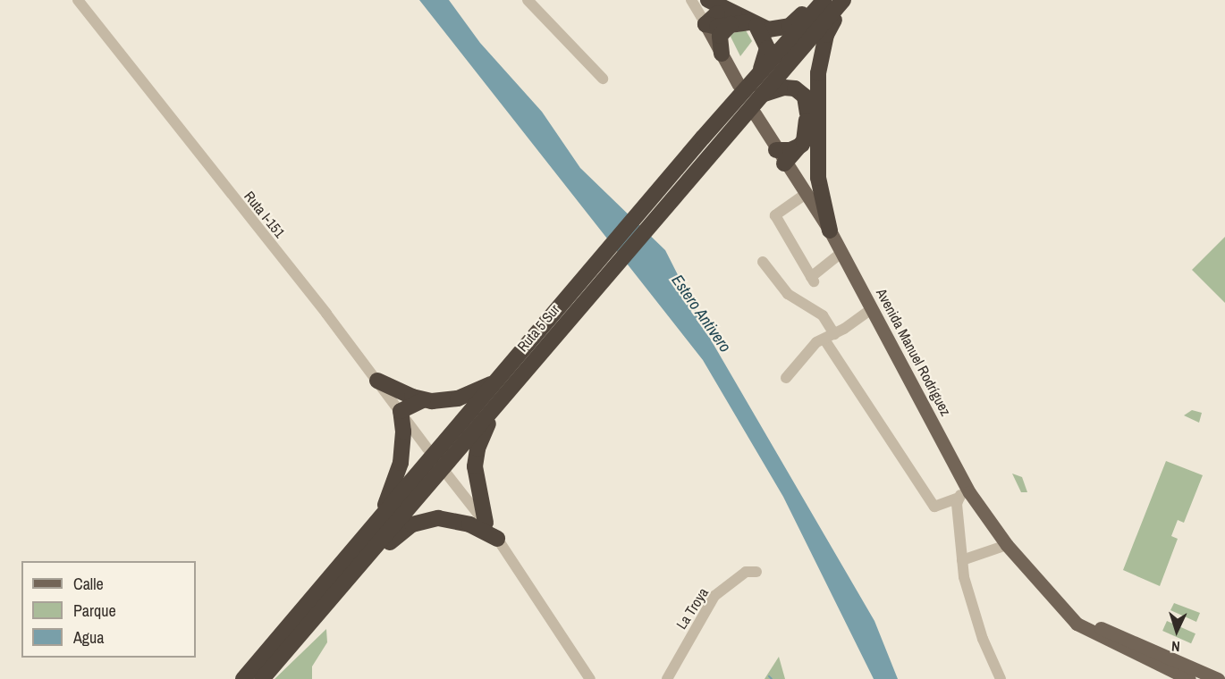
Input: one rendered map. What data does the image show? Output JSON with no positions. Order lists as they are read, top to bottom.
{
  "streets": {
    "highway": ["Ruta 5 Sur"],
    "main road": ["Avenida Manuel Rodríguez"],
    "street": ["Ruta I-151", "La Troya"]
  },
  "water": ["Estero Antivero"],
  "legend": ["Calle", "Parque", "Agua"],
  "north": "bottom"
}
